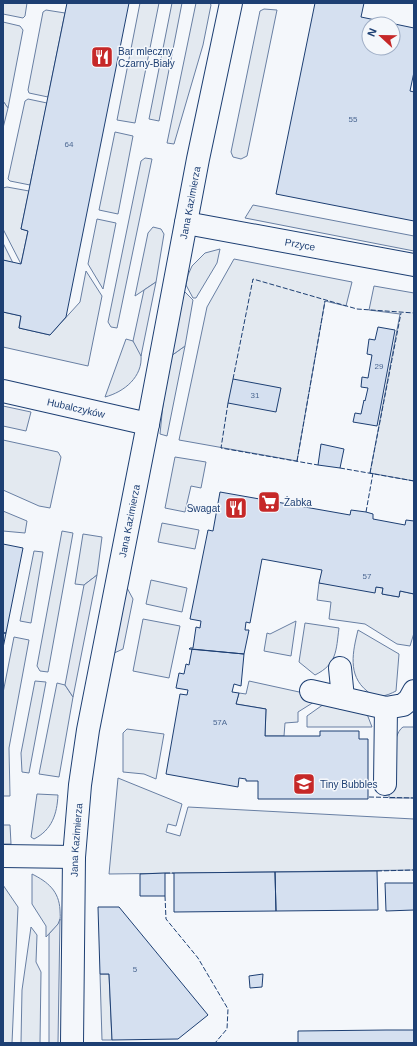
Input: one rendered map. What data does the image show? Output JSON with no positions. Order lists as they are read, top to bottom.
{
  "streets": {
    "street": ["Jana Kazimierza", "Przyce", "Hubalczyków"]
  },
  "crossings": [
    ["Jana Kazimierza", "Przyce"],
    ["Jana Kazimierza", "Hubalczyków"]
  ],
  "places": {
    "restaurant": ["Bar mleczny Czarny-Biały", "Swagat"],
    "supermarket": ["Żabka"],
    "school or university": ["Tiny Bubbles"]
  },
  "house_numbers": [
    "55",
    "64",
    "29",
    "31",
    "57",
    "57A",
    "5"
  ],
  "north": "left"
}
